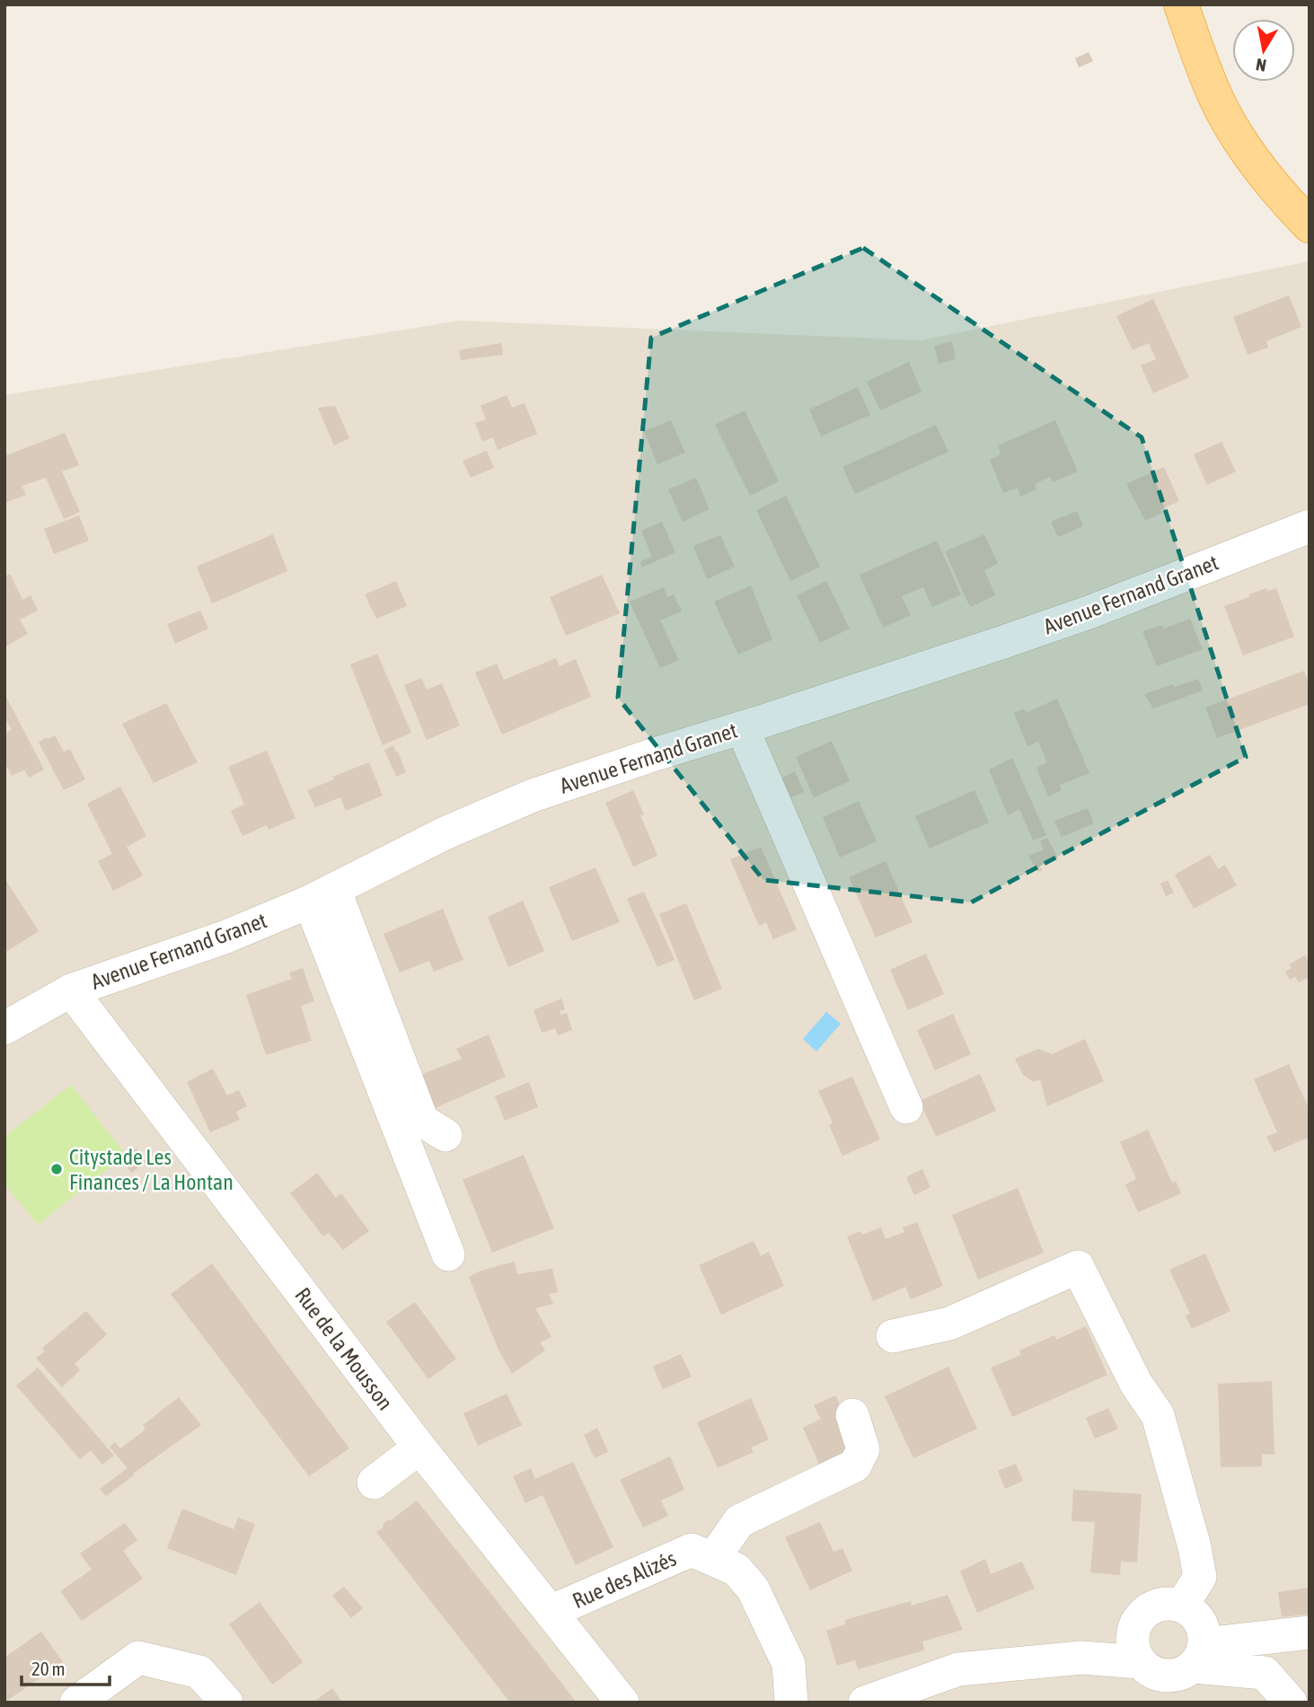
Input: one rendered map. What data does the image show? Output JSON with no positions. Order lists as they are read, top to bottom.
{
  "streets": {
    "street": ["Avenue Fernand Granet", "Rue de la Mousson", "Rue des Alizés"]
  },
  "crossings": [
    ["Avenue Fernand Granet", "Rue de la Mousson"],
    ["Rue de la Mousson", "Rue des Alizés"]
  ],
  "places": ["Citystade Les Finances / La Hontan"],
  "scale_bar": "20 m",
  "north": "bottom"
}
